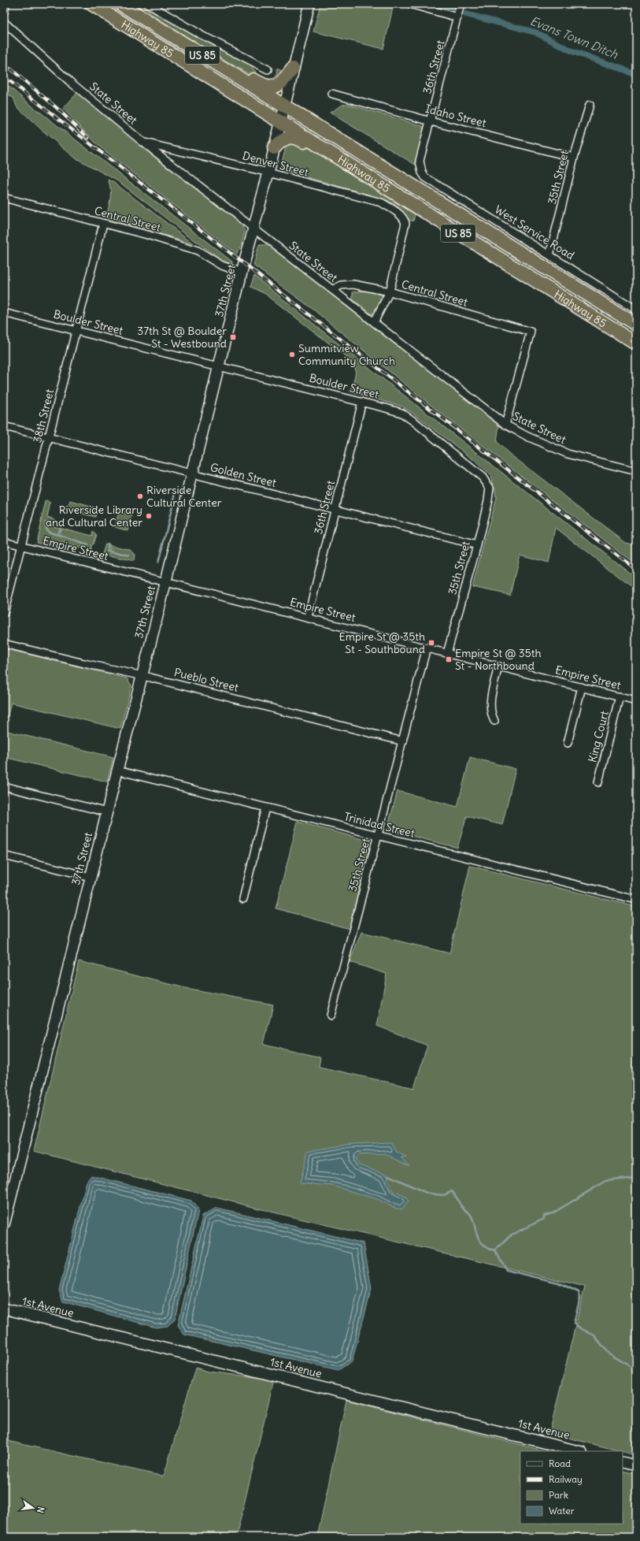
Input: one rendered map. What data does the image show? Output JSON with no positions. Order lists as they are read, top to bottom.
{
  "streets": {
    "highway": ["Highway 85", "US 85"],
    "main road": ["37th Street", "1st Avenue"],
    "street": [
      "36th Street",
      "State Street",
      "Idaho Street",
      "Denver Street",
      "35th Street",
      "Central Street",
      "West Service Road",
      "Boulder Street",
      "38th Street",
      "Golden Street",
      "Empire Street",
      "Pueblo Street",
      "King Court",
      "Trinidad Street"
    ]
  },
  "crossings": [
    ["Highway 85", "37th Street"],
    ["36th Street", "Idaho Street"],
    ["36th Street", "West Service Road"],
    ["36th Street", "Boulder Street"],
    ["36th Street", "Golden Street"],
    ["36th Street", "Empire Street"],
    ["State Street", "Denver Street"],
    ["State Street", "Central Street"],
    ["State Street", "37th Street"],
    ["Idaho Street", "35th Street"],
    ["Denver Street", "Central Street"],
    ["Denver Street", "37th Street"],
    ["35th Street", "West Service Road"],
    ["35th Street", "Boulder Street"],
    ["35th Street", "Golden Street"],
    ["35th Street", "Empire Street"],
    ["35th Street", "Pueblo Street"],
    ["35th Street", "Trinidad Street"],
    ["Central Street", "37th Street"],
    ["Central Street", "38th Street"],
    ["37th Street", "Boulder Street"],
    ["37th Street", "Golden Street"],
    ["37th Street", "Empire Street"],
    ["37th Street", "Pueblo Street"],
    ["37th Street", "Trinidad Street"],
    ["Boulder Street", "38th Street"],
    ["38th Street", "Golden Street"],
    ["38th Street", "Empire Street"],
    ["Empire Street", "King Court"]
  ],
  "water": ["Evans Town Ditch"],
  "places": {
    "transit": ["37th St @ Boulder St - Westbound", "Empire St @ 35th St - Southbound", "Empire St @ 35th St - Northbound"],
    "other": ["Summitview Community Church", "Riverside Cultural Center", "Riverside Library and Cultural Center"]
  },
  "legend": [
    "Road",
    "Railway",
    "Park",
    "Water"
  ],
  "north": "right"
}
